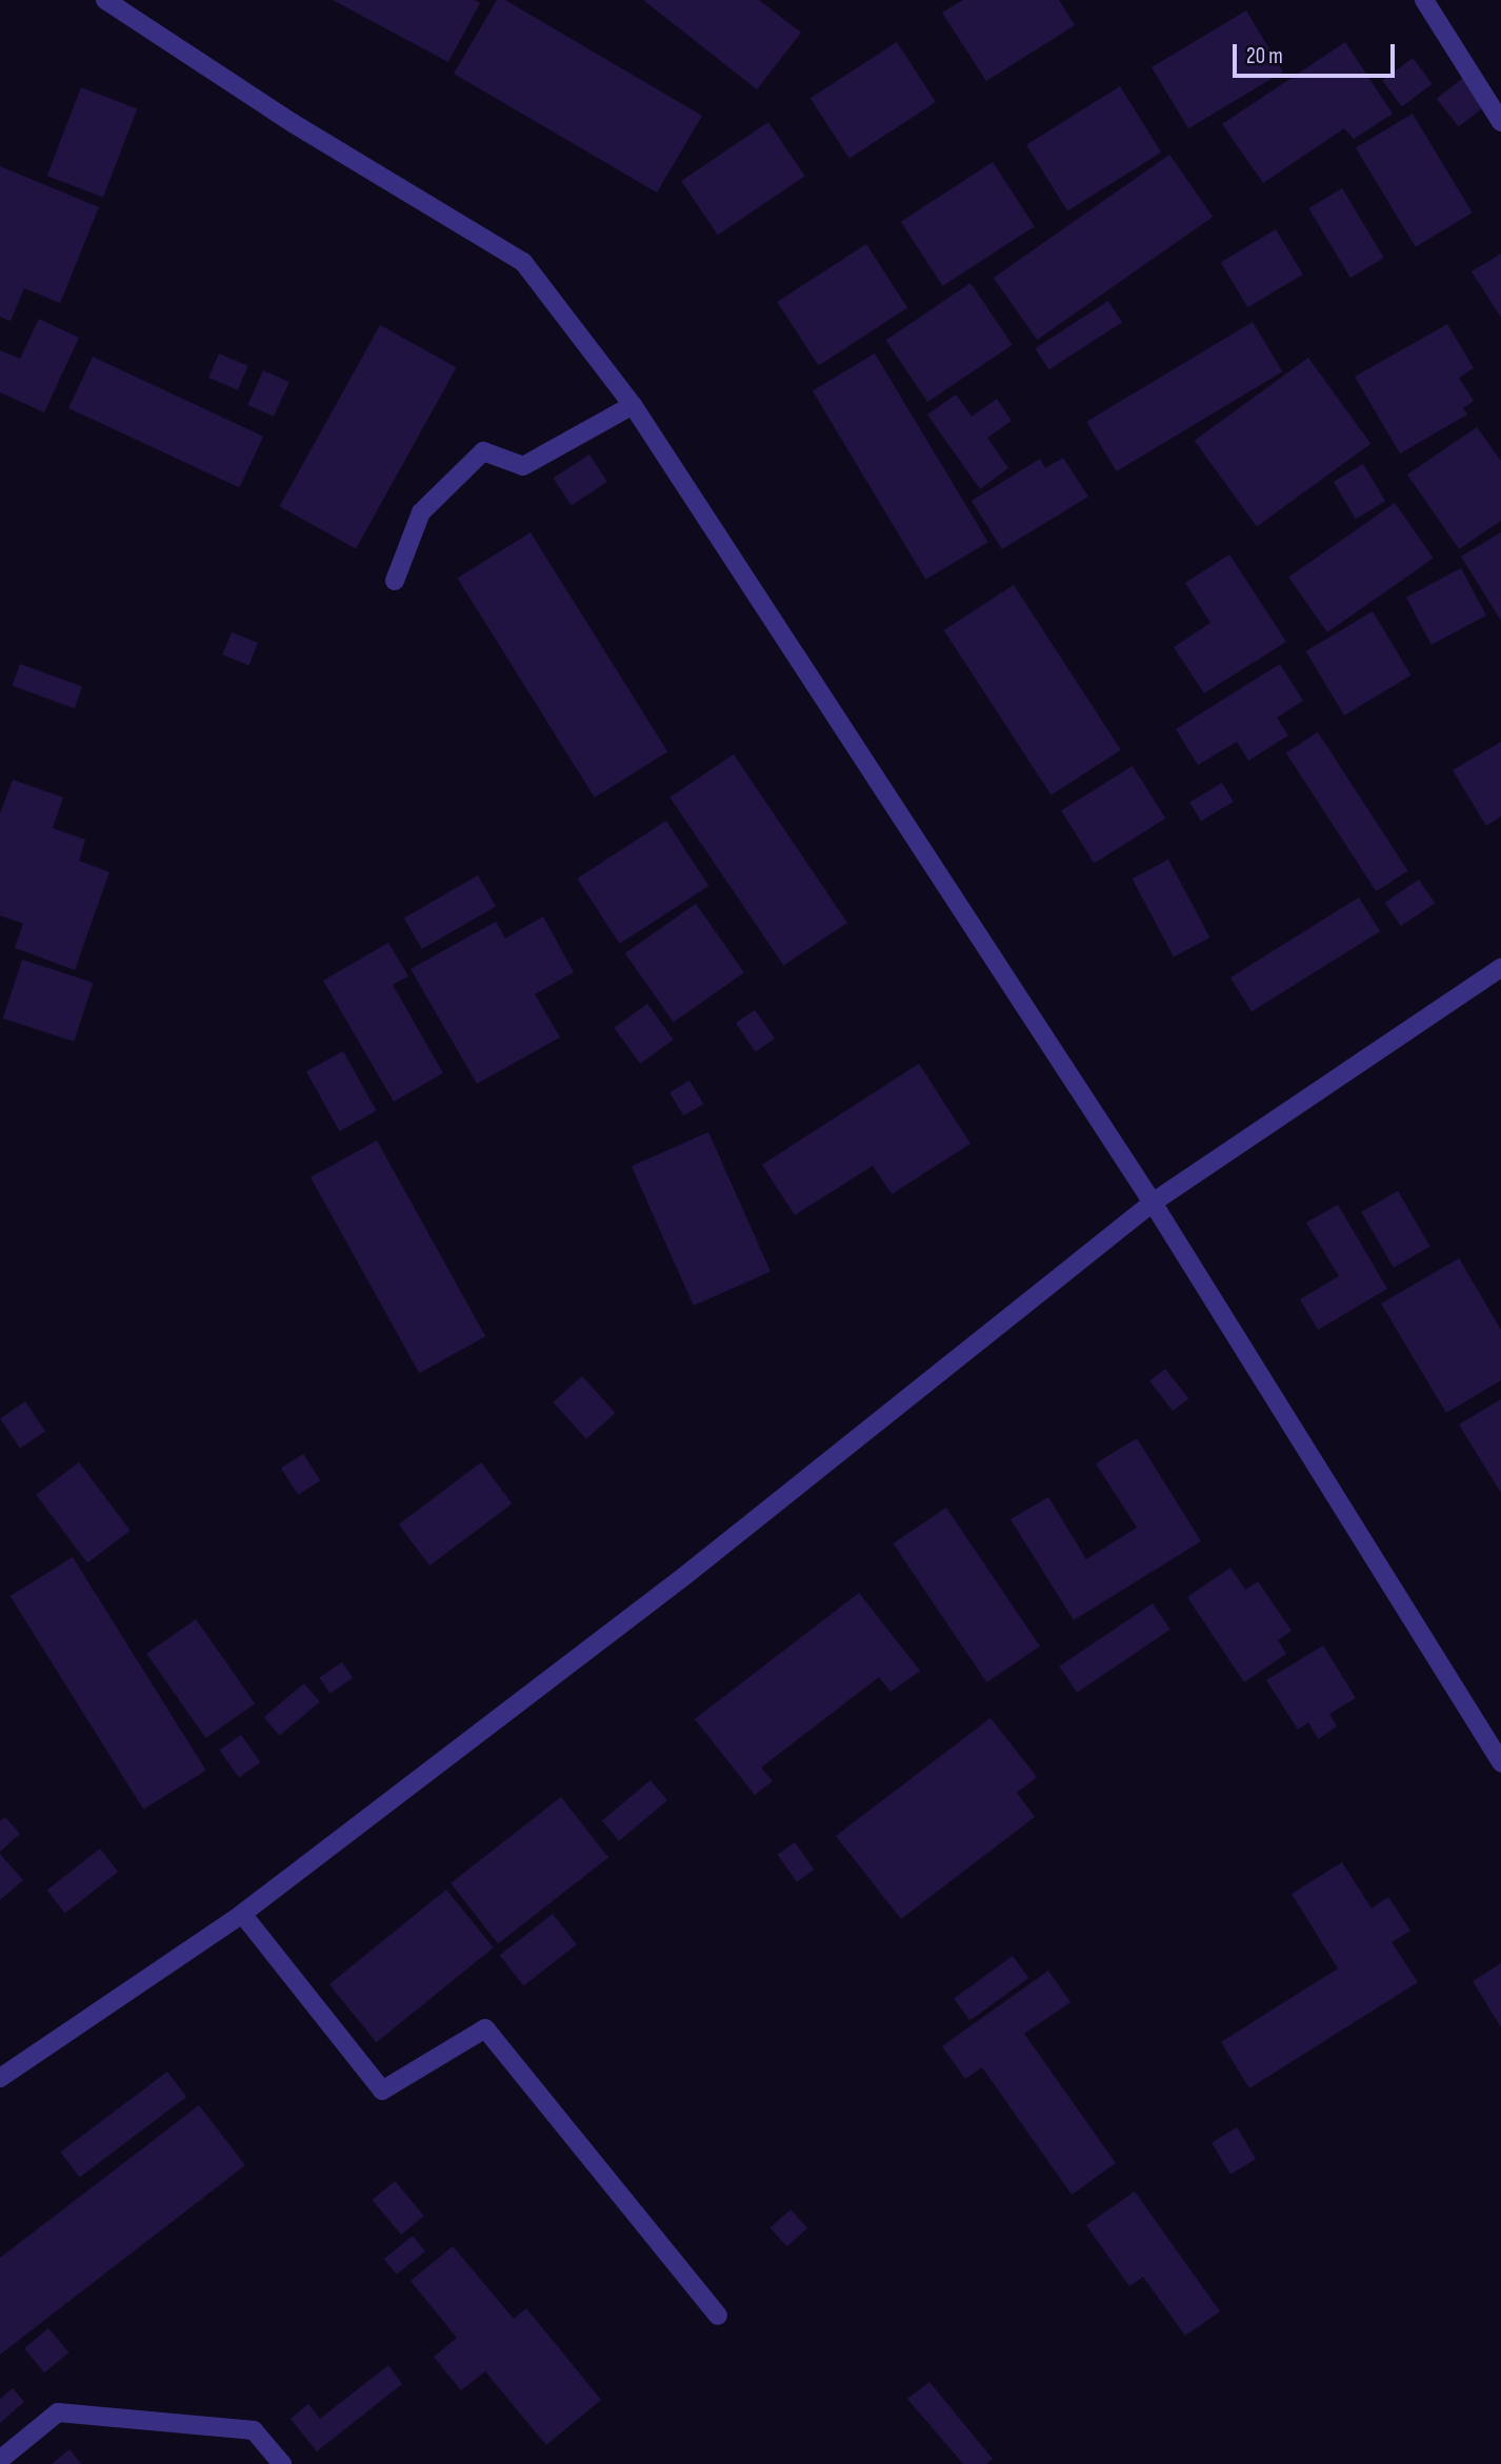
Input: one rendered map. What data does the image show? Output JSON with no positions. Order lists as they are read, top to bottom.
{
  "scale_bar": "20 m"
}
